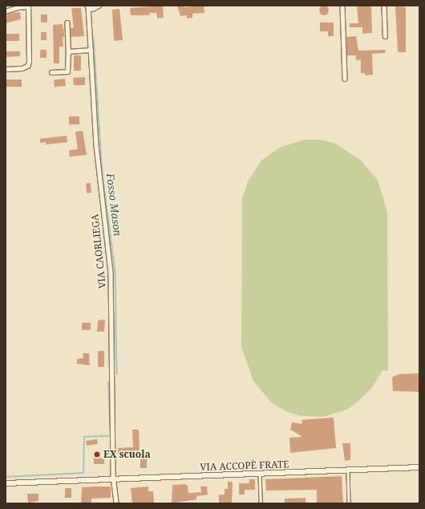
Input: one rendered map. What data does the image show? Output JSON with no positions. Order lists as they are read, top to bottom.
{
  "streets": {
    "main road": ["VIA ACCOPÈ FRATE"],
    "street": ["VIA CAORLIEGA"]
  },
  "crossings": [
    ["VIA CAORLIEGA", "VIA ACCOPÈ FRATE"]
  ],
  "water": ["Fosso Mason"],
  "places": ["EX scuola"]
}
